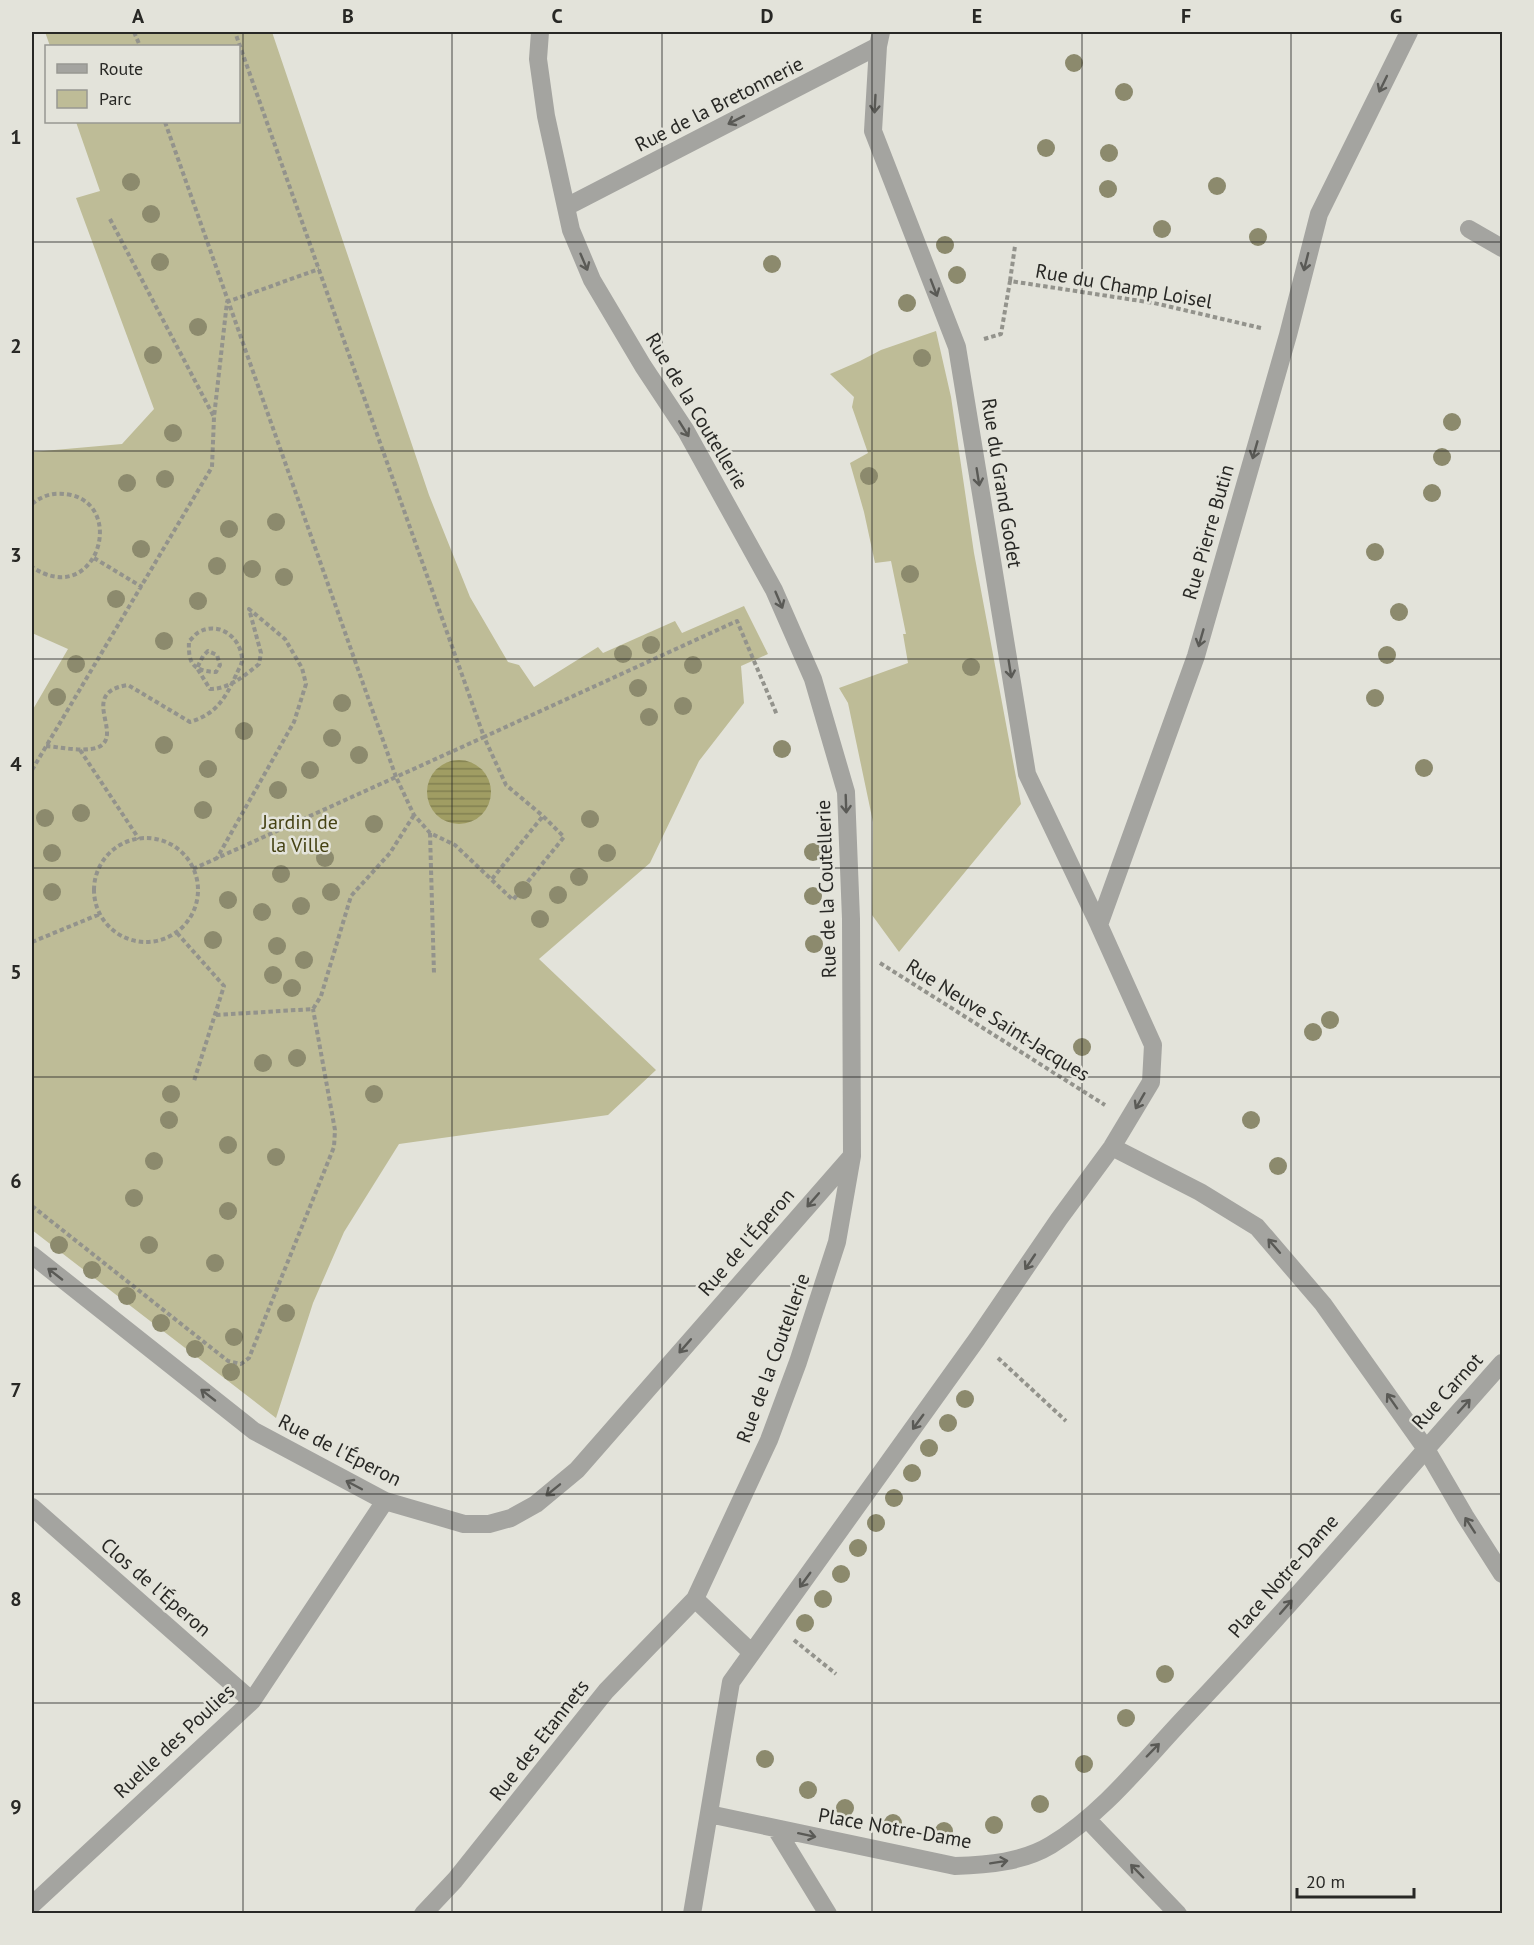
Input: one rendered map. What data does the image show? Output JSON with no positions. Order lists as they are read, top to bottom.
{
  "streets": {
    "street": [
      "Rue de la Bretonnerie",
      "Rue de la Coutellerie",
      "Rue du Grand Godet",
      "Rue Pierre Butin",
      "Rue de l'Éperon",
      "Rue Carnot",
      "Place Notre-Dame",
      "Clos de l'Éperon",
      "Rue des Etannets",
      "Ruelle des Poulies"
    ],
    "path": ["Rue du Champ Loisel", "Rue Neuve Saint-Jacques"]
  },
  "crossings": [
    ["Rue de la Bretonnerie", "Rue de la Coutellerie"],
    ["Rue de la Bretonnerie", "Rue du Grand Godet"],
    ["Rue du Champ Loisel", "Rue du Grand Godet"],
    ["Rue de la Coutellerie", "Rue Neuve Saint-Jacques"],
    ["Rue de la Coutellerie", "Rue de l'Éperon"],
    ["Rue de la Coutellerie", "Rue des Etannets"],
    ["Rue du Grand Godet", "Rue Pierre Butin"],
    ["Rue de l'Éperon", "Ruelle des Poulies"],
    ["Rue Carnot", "Place Notre-Dame"],
    ["Clos de l'Éperon", "Ruelle des Poulies"]
  ],
  "one_way": [
    "Rue de la Bretonnerie",
    "Rue de la Coutellerie",
    "Rue du Grand Godet",
    "Rue Pierre Butin",
    "Rue Carnot",
    "Place Notre-Dame"
  ],
  "parks": ["Jardin de la Ville"],
  "legend": ["Route", "Parc"],
  "scale_bar": "20 m",
  "grid": {
    "columns": [
      "A",
      "B",
      "C",
      "D",
      "E",
      "F",
      "G"
    ],
    "rows": [
      "1",
      "2",
      "3",
      "4",
      "5",
      "6",
      "7",
      "8",
      "9"
    ]
  }
}
